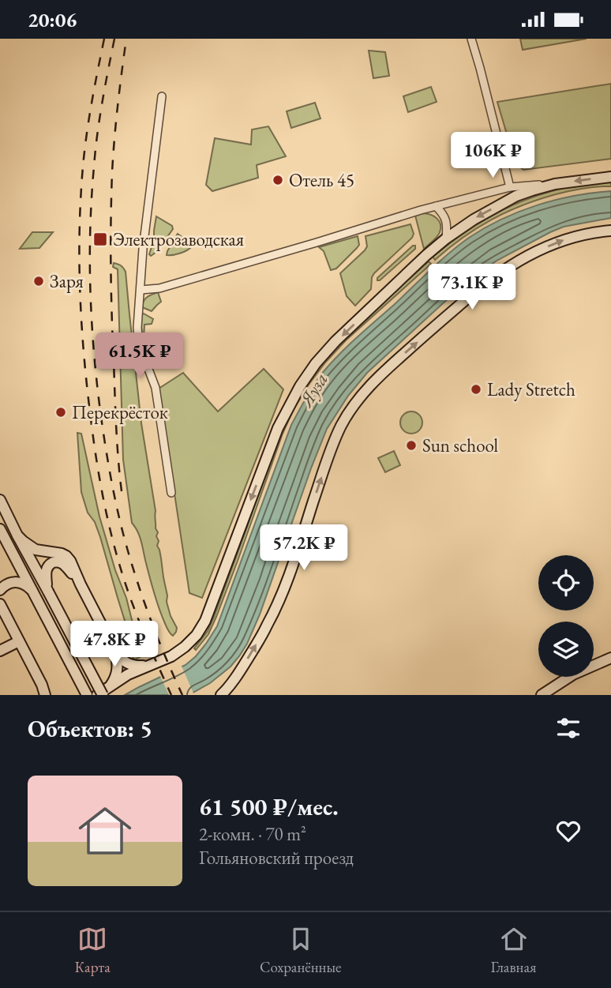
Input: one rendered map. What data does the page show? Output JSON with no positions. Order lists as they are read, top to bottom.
{
  "water": ["Яуза"],
  "places": {
    "other": [
      "Отель 45",
      "Заря",
      "Lady Stretch",
      "Перекрёсток",
      "Sun school"
    ],
    "transit": ["Электрозаводская"]
  },
  "page": {
    "status": "20:06",
    "price": [
      "106K ₽",
      "73.1K ₽",
      "61.5K ₽",
      "57.2K ₽",
      "47.8K ₽"
    ],
    "heading": "Объектов: 5",
    "list": [
      {
        "name": "61 500 ₽/мес.",
        "note": "2-комн. · 70 m² · Гольяновский проезд"
      }
    ],
    "tabs": ["Карта", "Сохранённые", "Главная"]
  }
}
